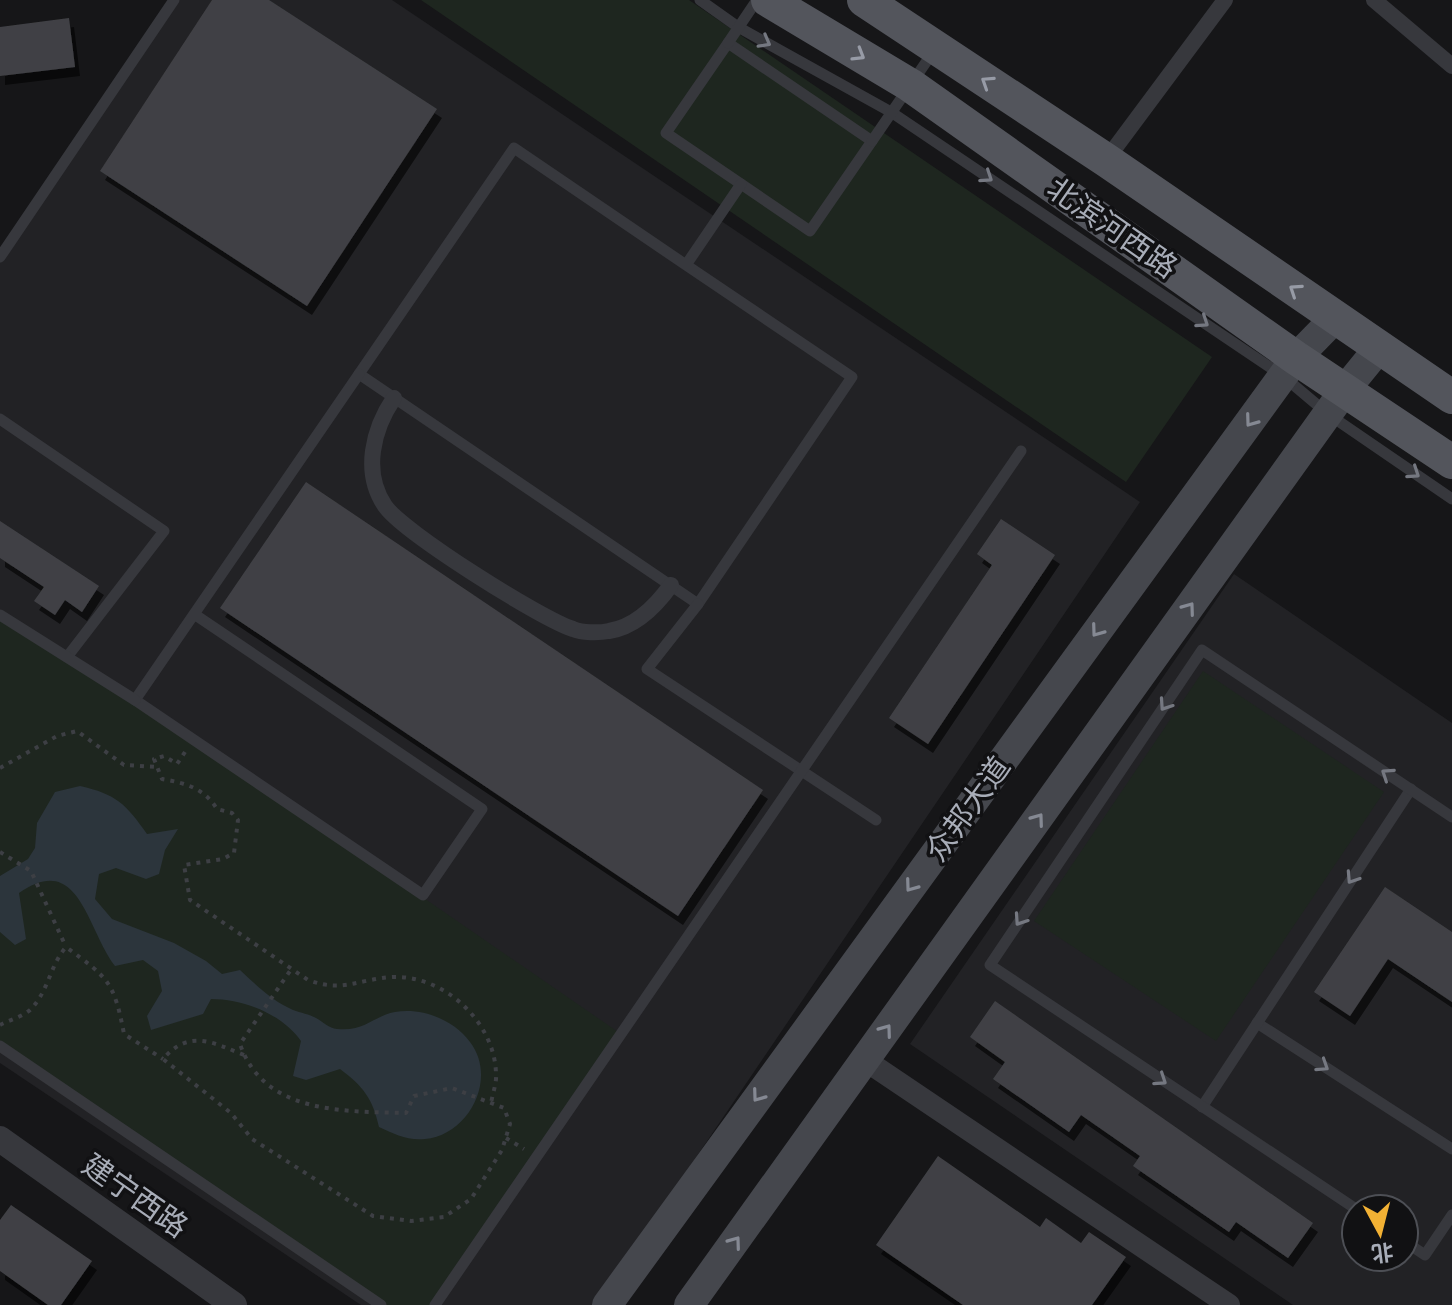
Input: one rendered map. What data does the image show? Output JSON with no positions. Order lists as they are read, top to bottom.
{
  "streets": {
    "main road": ["北滨河西路", "众邦大道"],
    "street": ["建宁西路"]
  },
  "crossings": [
    ["北滨河西路", "众邦大道"]
  ],
  "north": "bottom"
}
